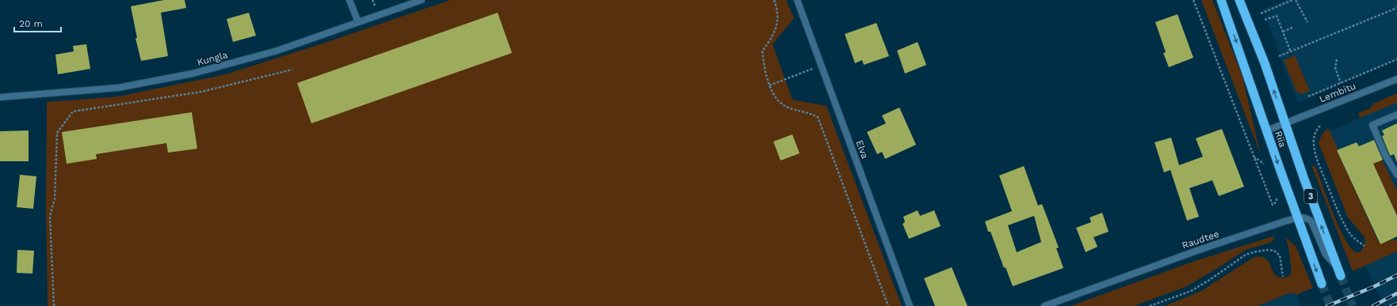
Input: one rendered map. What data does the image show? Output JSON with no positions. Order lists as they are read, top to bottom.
{
  "streets": {
    "highway": ["Riia", "3"],
    "street": [
      "Kungla",
      "Lembitu",
      "Elva",
      "Raudtee"
    ]
  },
  "crossings": [
    ["Lembitu", "Riia"],
    ["Riia", "Raudtee"]
  ],
  "scale_bar": "20 m"
}
